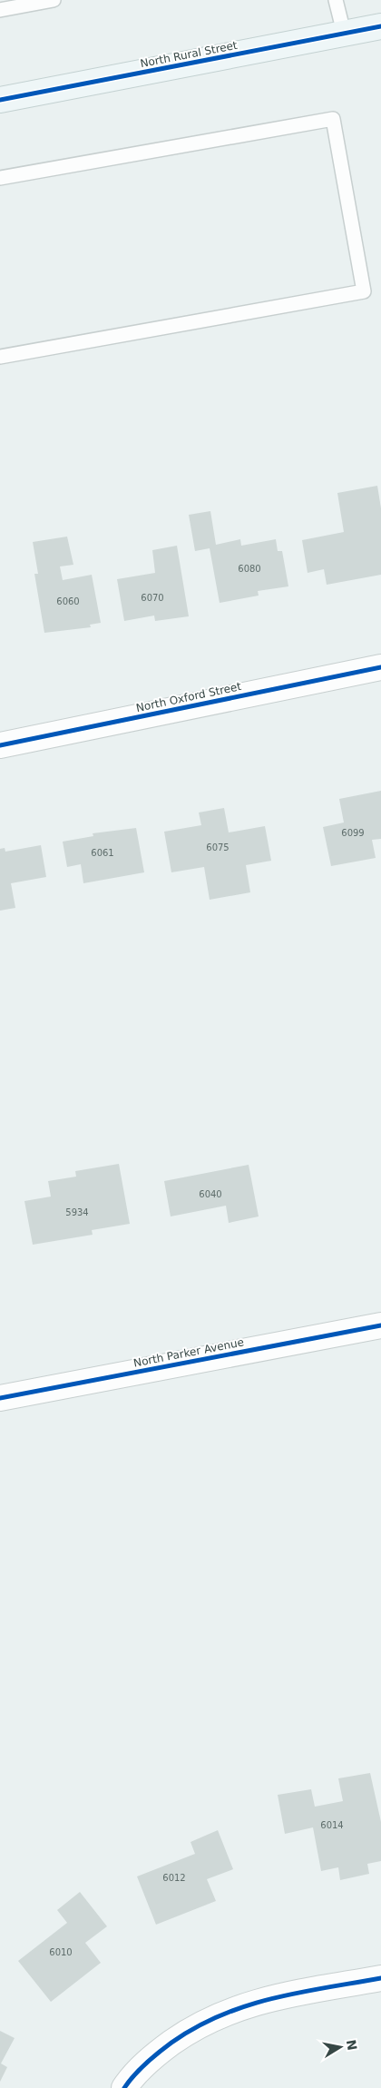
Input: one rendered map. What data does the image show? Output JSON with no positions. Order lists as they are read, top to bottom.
{
  "streets": {
    "street": ["North Rural Street", "North Oxford Street", "North Parker Avenue"]
  },
  "house_numbers": [
    "6080",
    "6070",
    "6060",
    "6099",
    "6075",
    "6061",
    "6040",
    "5934",
    "6014",
    "6012",
    "6010"
  ],
  "north": "right"
}
